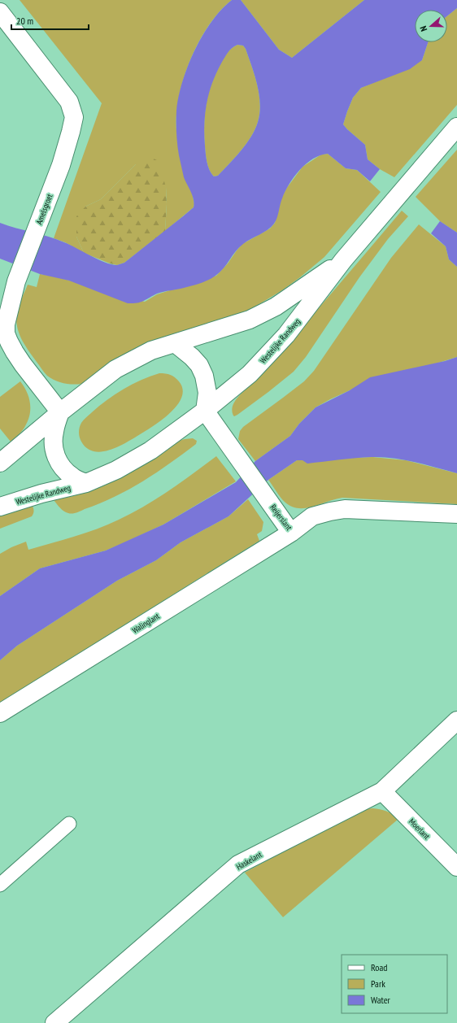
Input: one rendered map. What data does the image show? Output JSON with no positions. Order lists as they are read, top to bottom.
{
  "streets": {
    "street": [
      "Amelsgroet",
      "Westelijke Randweg",
      "Reijerslant",
      "Walinglant",
      "Moerlant",
      "Haskelant"
    ]
  },
  "crossings": [
    ["Amelsgroet", "Westelijke Randweg"],
    ["Westelijke Randweg", "Reijerslant"],
    ["Reijerslant", "Walinglant"],
    ["Moerlant", "Haskelant"]
  ],
  "legend": ["Road", "Park", "Water"],
  "scale_bar": "20 m",
  "north": "left"
}
